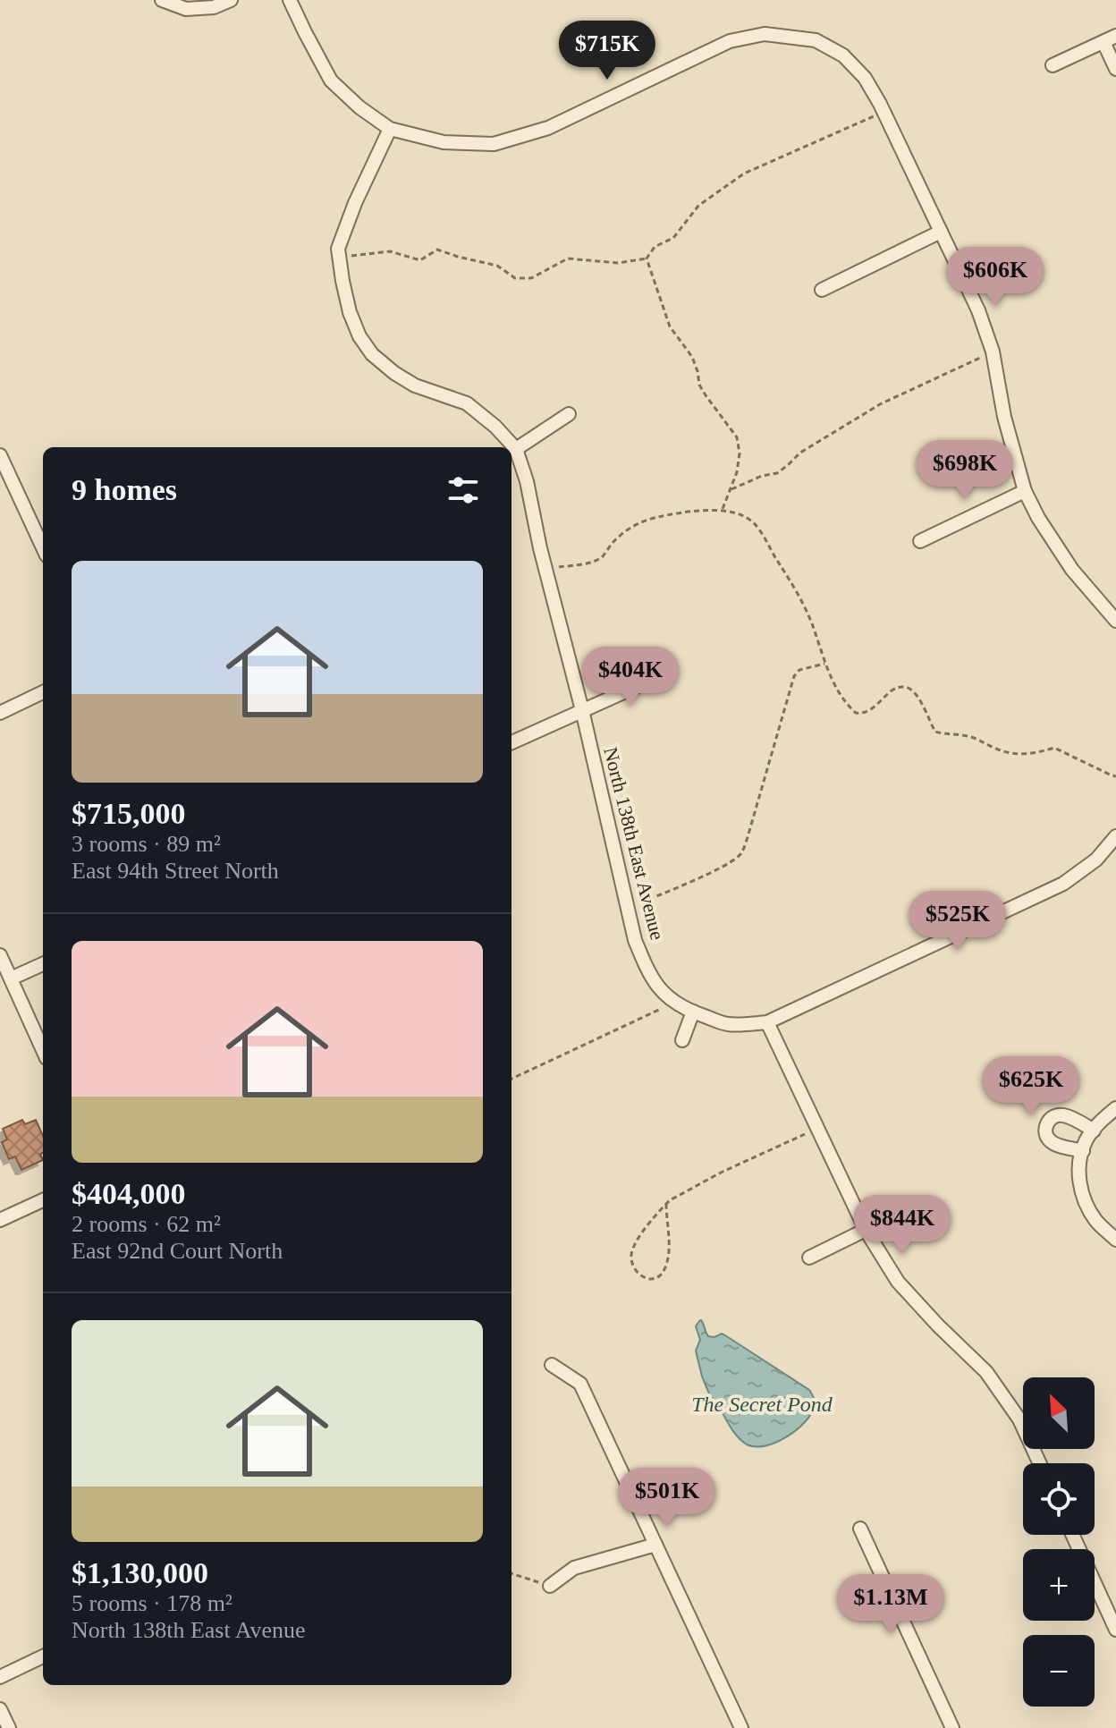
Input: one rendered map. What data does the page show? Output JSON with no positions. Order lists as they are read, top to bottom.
{
  "streets": {
    "street": ["North 138th East Avenue"]
  },
  "water": ["The Secret Pond"],
  "north": "top left",
  "page": {
    "price": [
      "$715K",
      "$606K",
      "$698K",
      "$404K",
      "$525K",
      "$625K",
      "$844K",
      "$501K",
      "$1.13M"
    ],
    "heading": "9 homes",
    "list": [
      {
        "name": "$715,000",
        "note": "3 rooms · 89 m² · East 94th Street North"
      },
      {
        "name": "$404,000",
        "note": "2 rooms · 62 m² · East 92nd Court North"
      },
      {
        "name": "$1,130,000",
        "note": "5 rooms · 178 m² · North 138th East Avenue"
      }
    ],
    "map_buttons": ["+", "−"]
  }
}
